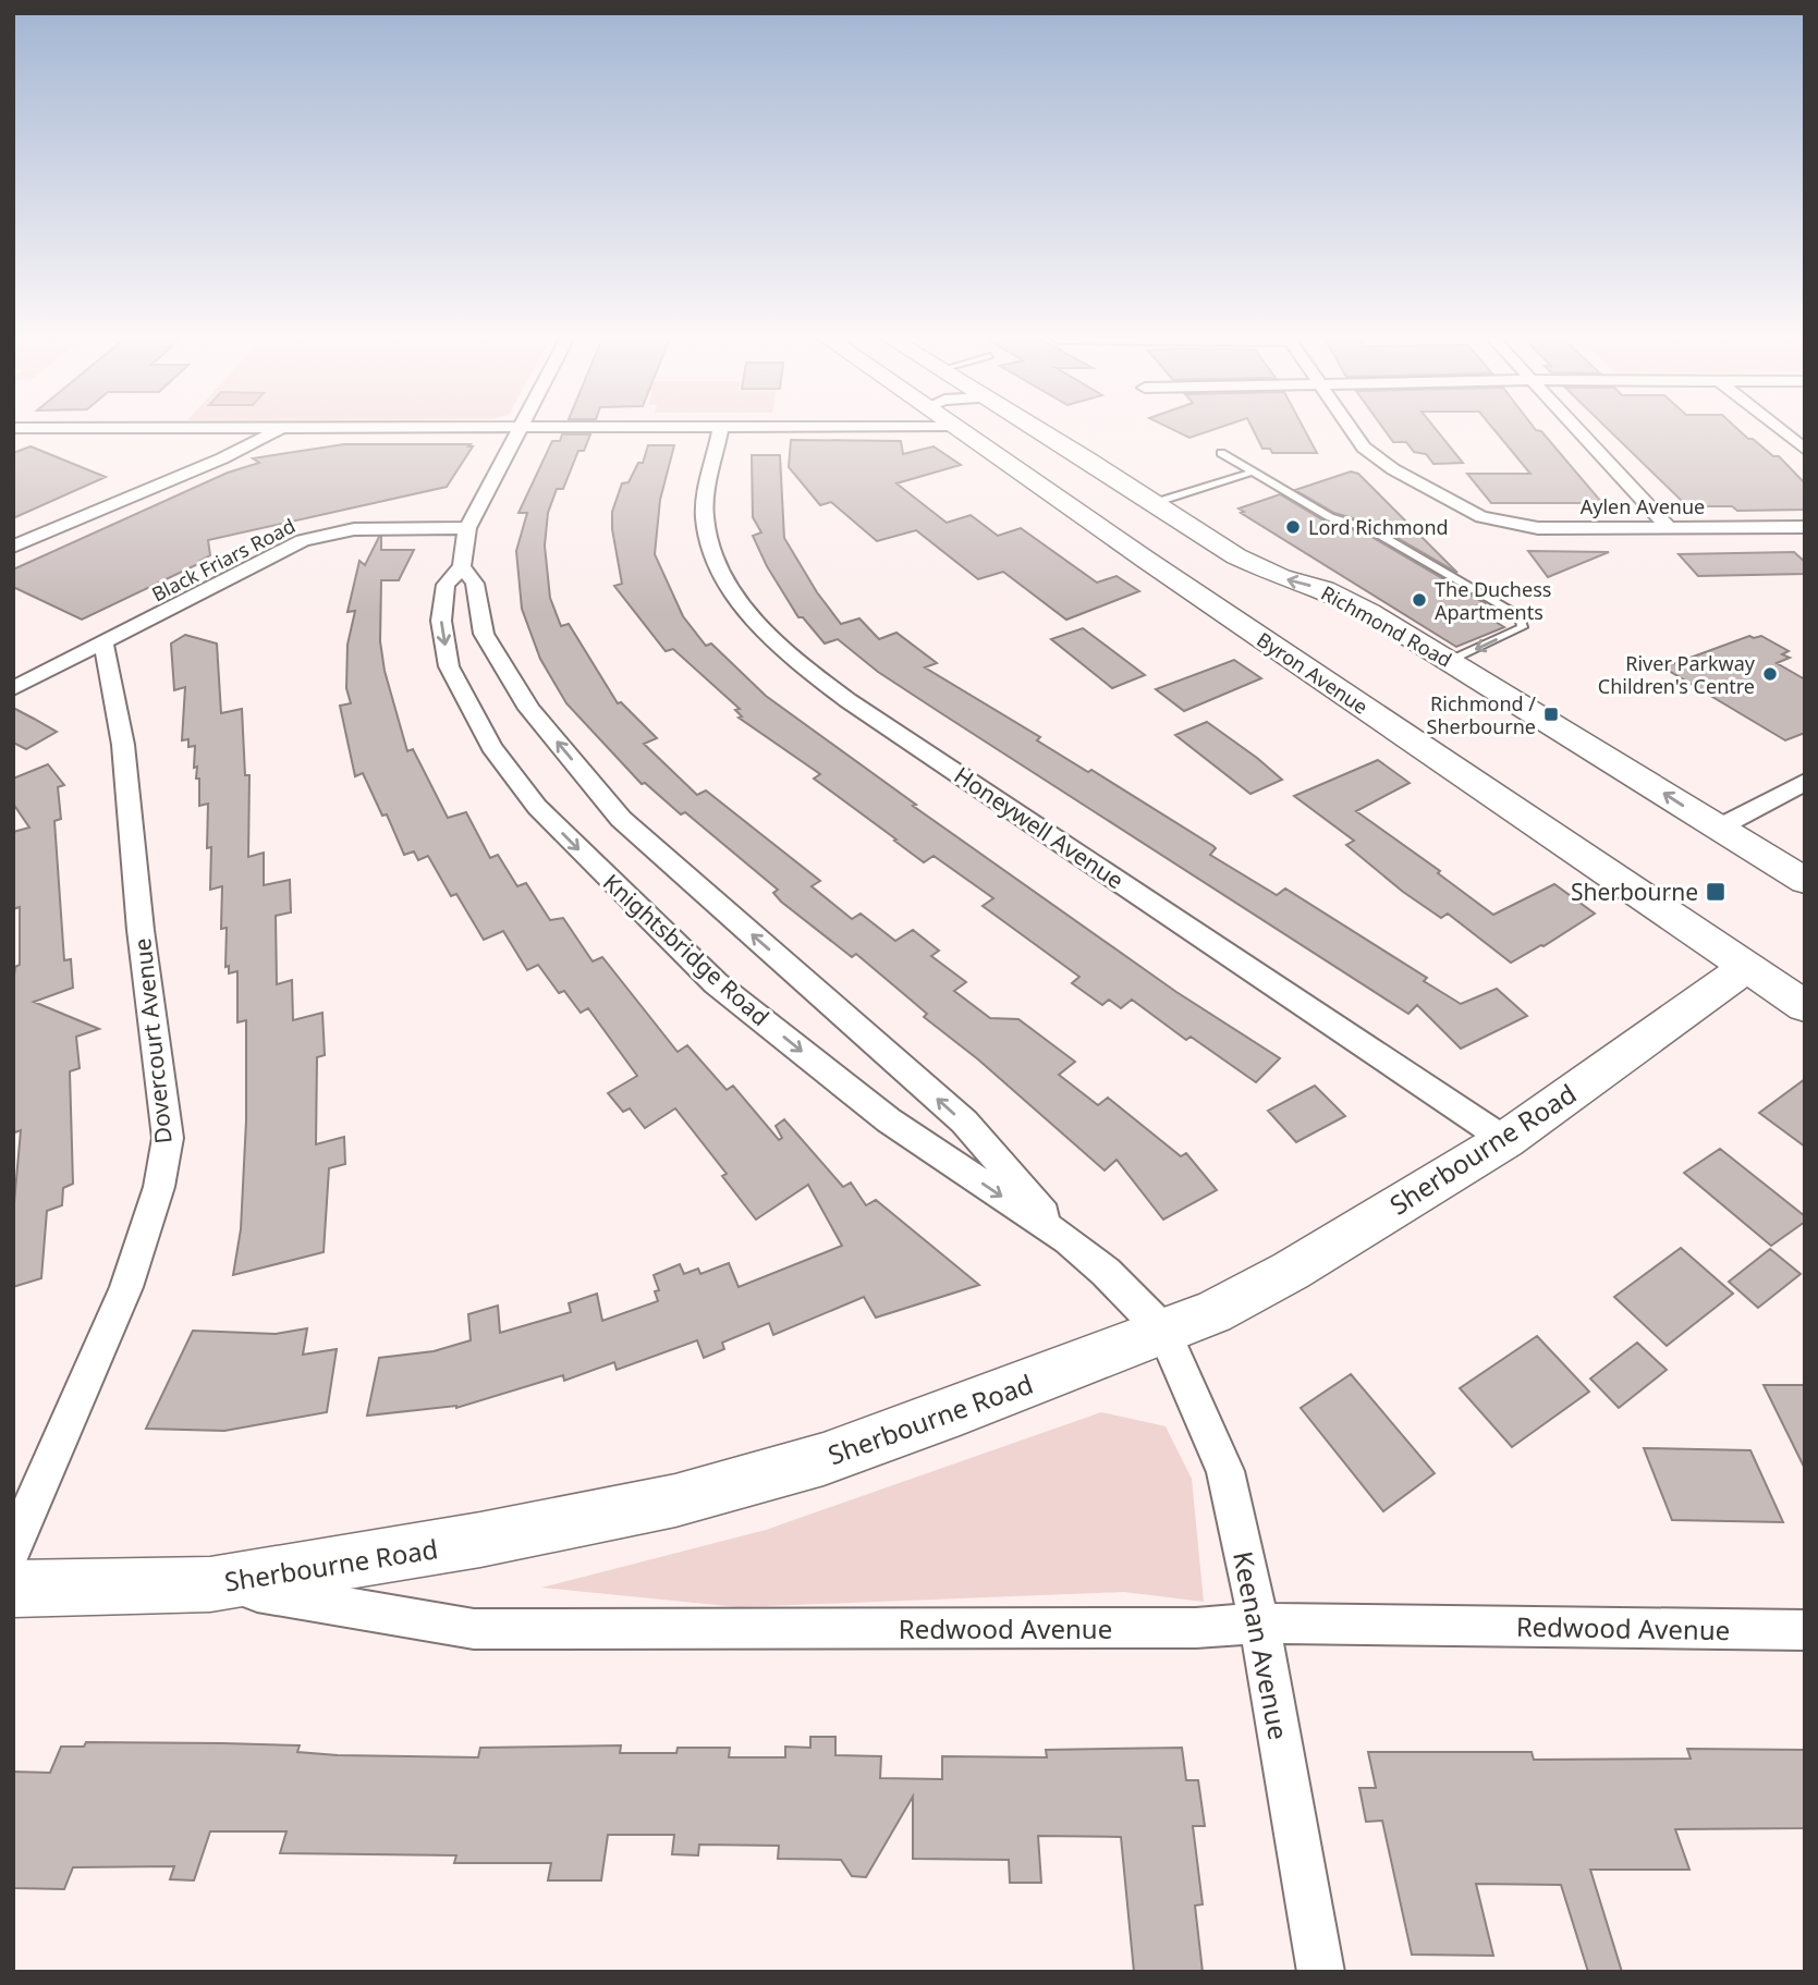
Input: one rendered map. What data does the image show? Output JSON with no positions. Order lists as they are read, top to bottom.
{
  "streets": {
    "street": [
      "Aylen Avenue",
      "Black Friars Road",
      "Richmond Road",
      "Byron Avenue",
      "Honeywell Avenue",
      "Knightsbridge Road",
      "Dovercourt Avenue",
      "Sherbourne Road",
      "Redwood Avenue",
      "Keenan Avenue"
    ]
  },
  "crossings": [
    ["Black Friars Road", "Knightsbridge Road"],
    ["Black Friars Road", "Dovercourt Avenue"],
    ["Byron Avenue", "Sherbourne Road"],
    ["Honeywell Avenue", "Sherbourne Road"],
    ["Knightsbridge Road", "Sherbourne Road"],
    ["Knightsbridge Road", "Keenan Avenue"],
    ["Sherbourne Road", "Redwood Avenue"],
    ["Sherbourne Road", "Keenan Avenue"],
    ["Redwood Avenue", "Keenan Avenue"]
  ],
  "one_way": ["Richmond Road"],
  "places": {
    "other": ["Lord Richmond", "The Duchess Apartments", "River Parkway Children's Centre"],
    "transit": ["Richmond / Sherbourne", "Sherbourne"]
  }
}
